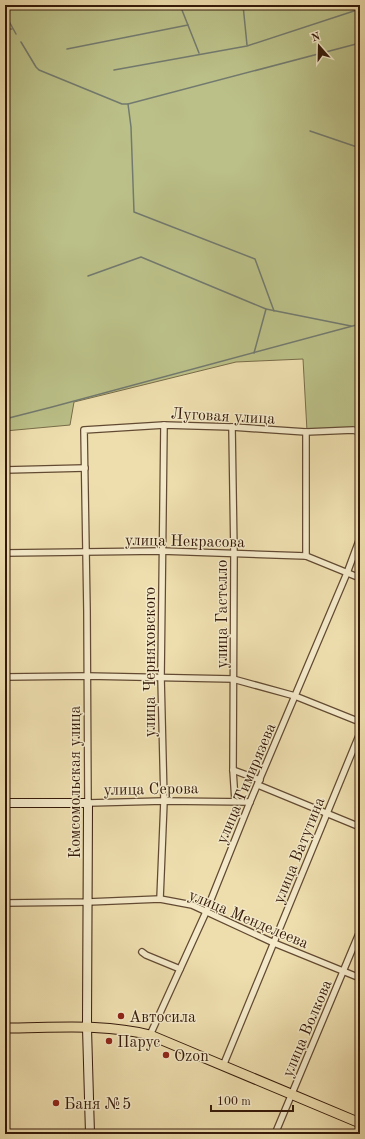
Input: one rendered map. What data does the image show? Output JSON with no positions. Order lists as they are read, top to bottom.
{
  "streets": {
    "main road": ["Комсомольская улица", "улица Серова"],
    "street": [
      "Луговая улица",
      "улица Некрасова",
      "улица Гастелло",
      "улица Черняховского",
      "улица Тимирязева",
      "улица Ватутина",
      "улица Менделеева",
      "улица Волкова"
    ]
  },
  "crossings": [
    ["Луговая улица", "улица Гастелло"],
    ["Луговая улица", "улица Черняховского"],
    ["Луговая улица", "Комсомольская улица"],
    ["улица Некрасова", "улица Гастелло"],
    ["улица Некрасова", "улица Черняховского"],
    ["улица Некрасова", "Комсомольская улица"],
    ["улица Некрасова", "улица Тимирязева"],
    ["улица Гастелло", "улица Серова"],
    ["улица Черняховского", "улица Серова"],
    ["улица Черняховского", "улица Менделеева"],
    ["Комсомольская улица", "улица Серова"],
    ["Комсомольская улица", "улица Менделеева"],
    ["улица Тимирязева", "улица Серова"],
    ["улица Тимирязева", "улица Менделеева"],
    ["улица Ватутина", "улица Менделеева"],
    ["улица Менделеева", "улица Волкова"]
  ],
  "places": [
    "Автосила",
    "Парус",
    "Ozon",
    "Баня №5"
  ],
  "scale_bar": "100 m",
  "north": "top"
}
